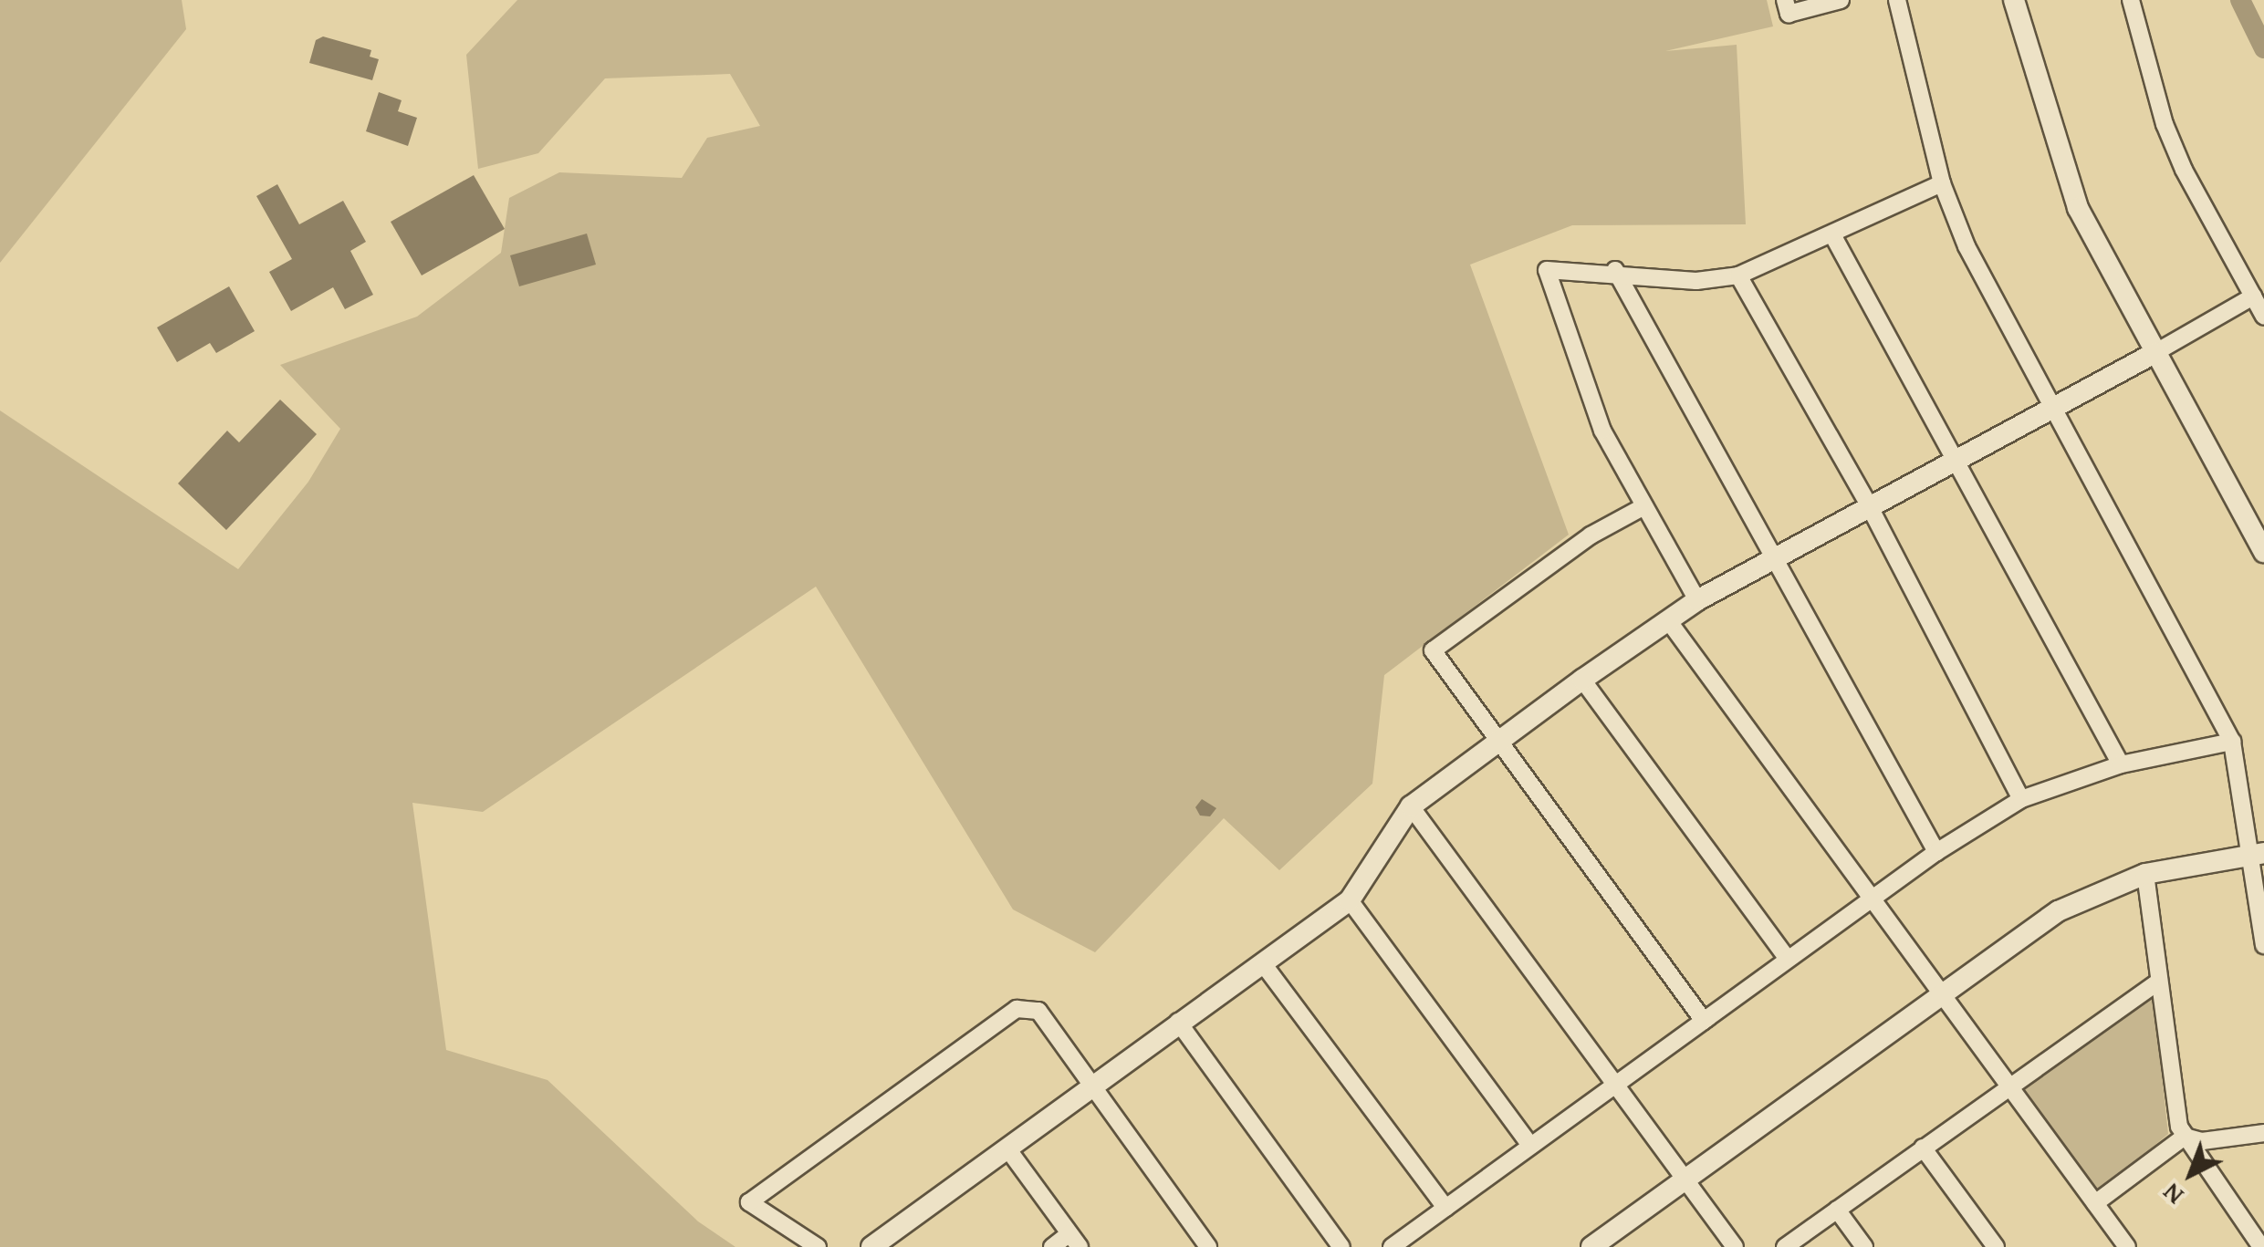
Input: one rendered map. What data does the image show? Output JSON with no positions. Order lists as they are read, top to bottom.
{
  "north": "bottom left"
}
